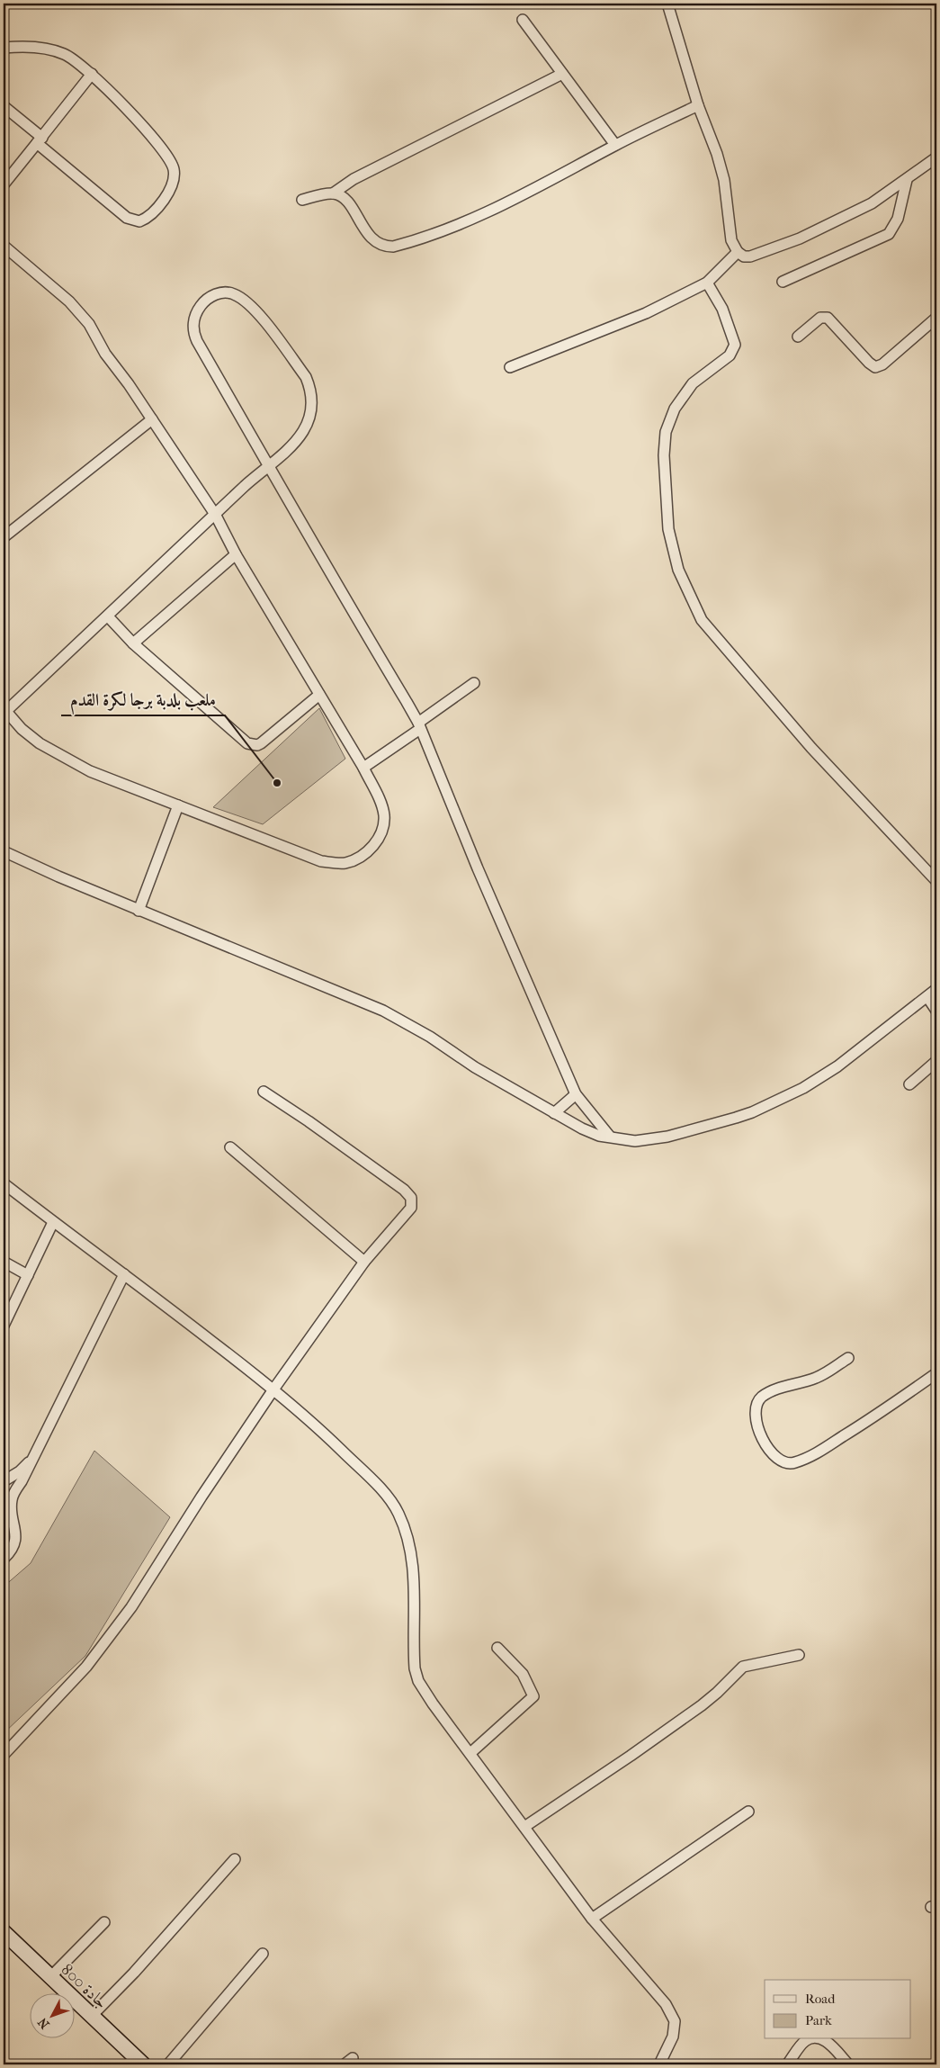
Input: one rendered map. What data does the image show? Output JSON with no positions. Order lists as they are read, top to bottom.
{
  "streets": {
    "main road": ["جادة 800"]
  },
  "places": ["ملعب بلدبة برجا لكرة القدم"],
  "legend": ["Road", "Park"],
  "north": "bottom left"
}
